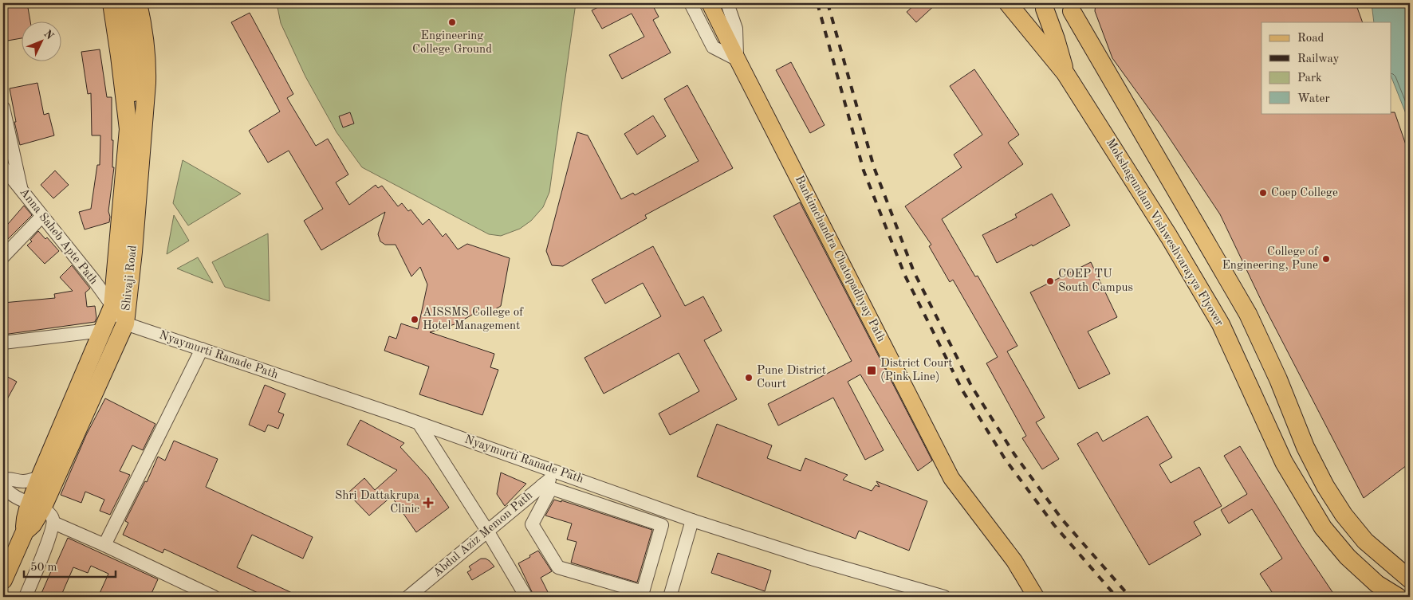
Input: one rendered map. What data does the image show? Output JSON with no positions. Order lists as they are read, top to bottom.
{
  "streets": {
    "highway": ["Mokshagundam Vishweshvarayya Flyover", "Shivaji Road"],
    "main road": ["Bankimchandra Chatopadhyay Path"],
    "street": ["Anna Saheb Apte Path", "Nyaymurti Ranade Path", "Abdul Aziz Memon Path"]
  },
  "crossings": [
    ["Anna Saheb Apte Path", "Shivaji Road"],
    ["Shivaji Road", "Nyaymurti Ranade Path"],
    ["Nyaymurti Ranade Path", "Abdul Aziz Memon Path"]
  ],
  "places": {
    "other": [
      "Engineering College Ground",
      "Coep College",
      "College of Engineering, Pune",
      "COEP TU South Campus",
      "AISSMS College of Hotel Management",
      "Pune District Court"
    ],
    "transit": ["District Court (Pink Line)"],
    "health": ["Shri Dattakrupa Clinic"]
  },
  "legend": [
    "Road",
    "Railway",
    "Park",
    "Water"
  ],
  "scale_bar": "50 m",
  "north": "top right"
}
